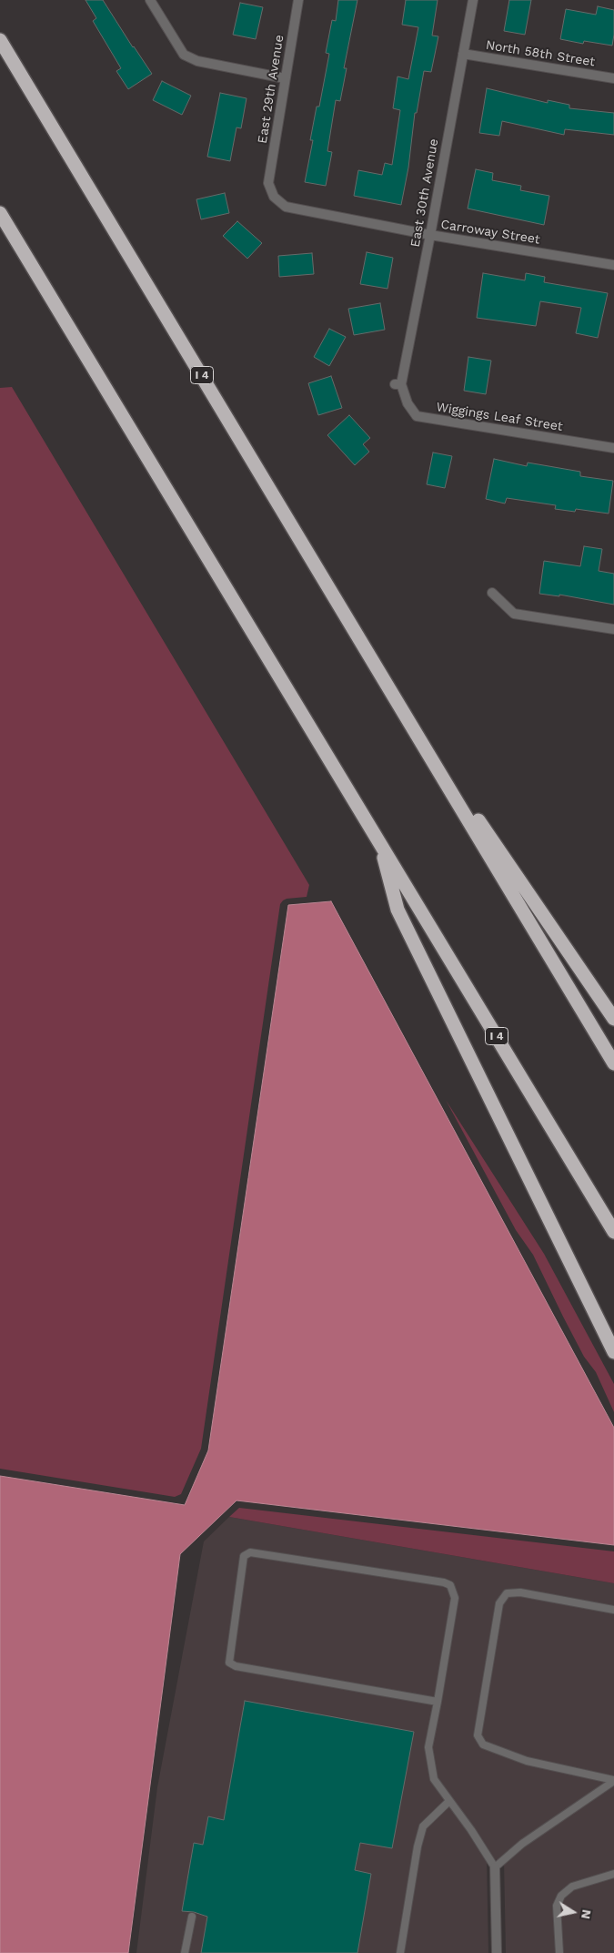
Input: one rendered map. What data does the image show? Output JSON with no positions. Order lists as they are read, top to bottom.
{
  "streets": {
    "highway": ["I 4"],
    "street": [
      "North 58th Street",
      "East 29th Avenue",
      "East 30th Avenue",
      "Carroway Street",
      "Wiggings Leaf Street"
    ]
  },
  "crossings": [
    ["North 58th Street", "East 30th Avenue"],
    ["East 29th Avenue", "Carroway Street"],
    ["East 30th Avenue", "Carroway Street"],
    ["East 30th Avenue", "Wiggings Leaf Street"]
  ],
  "north": "right"
}
